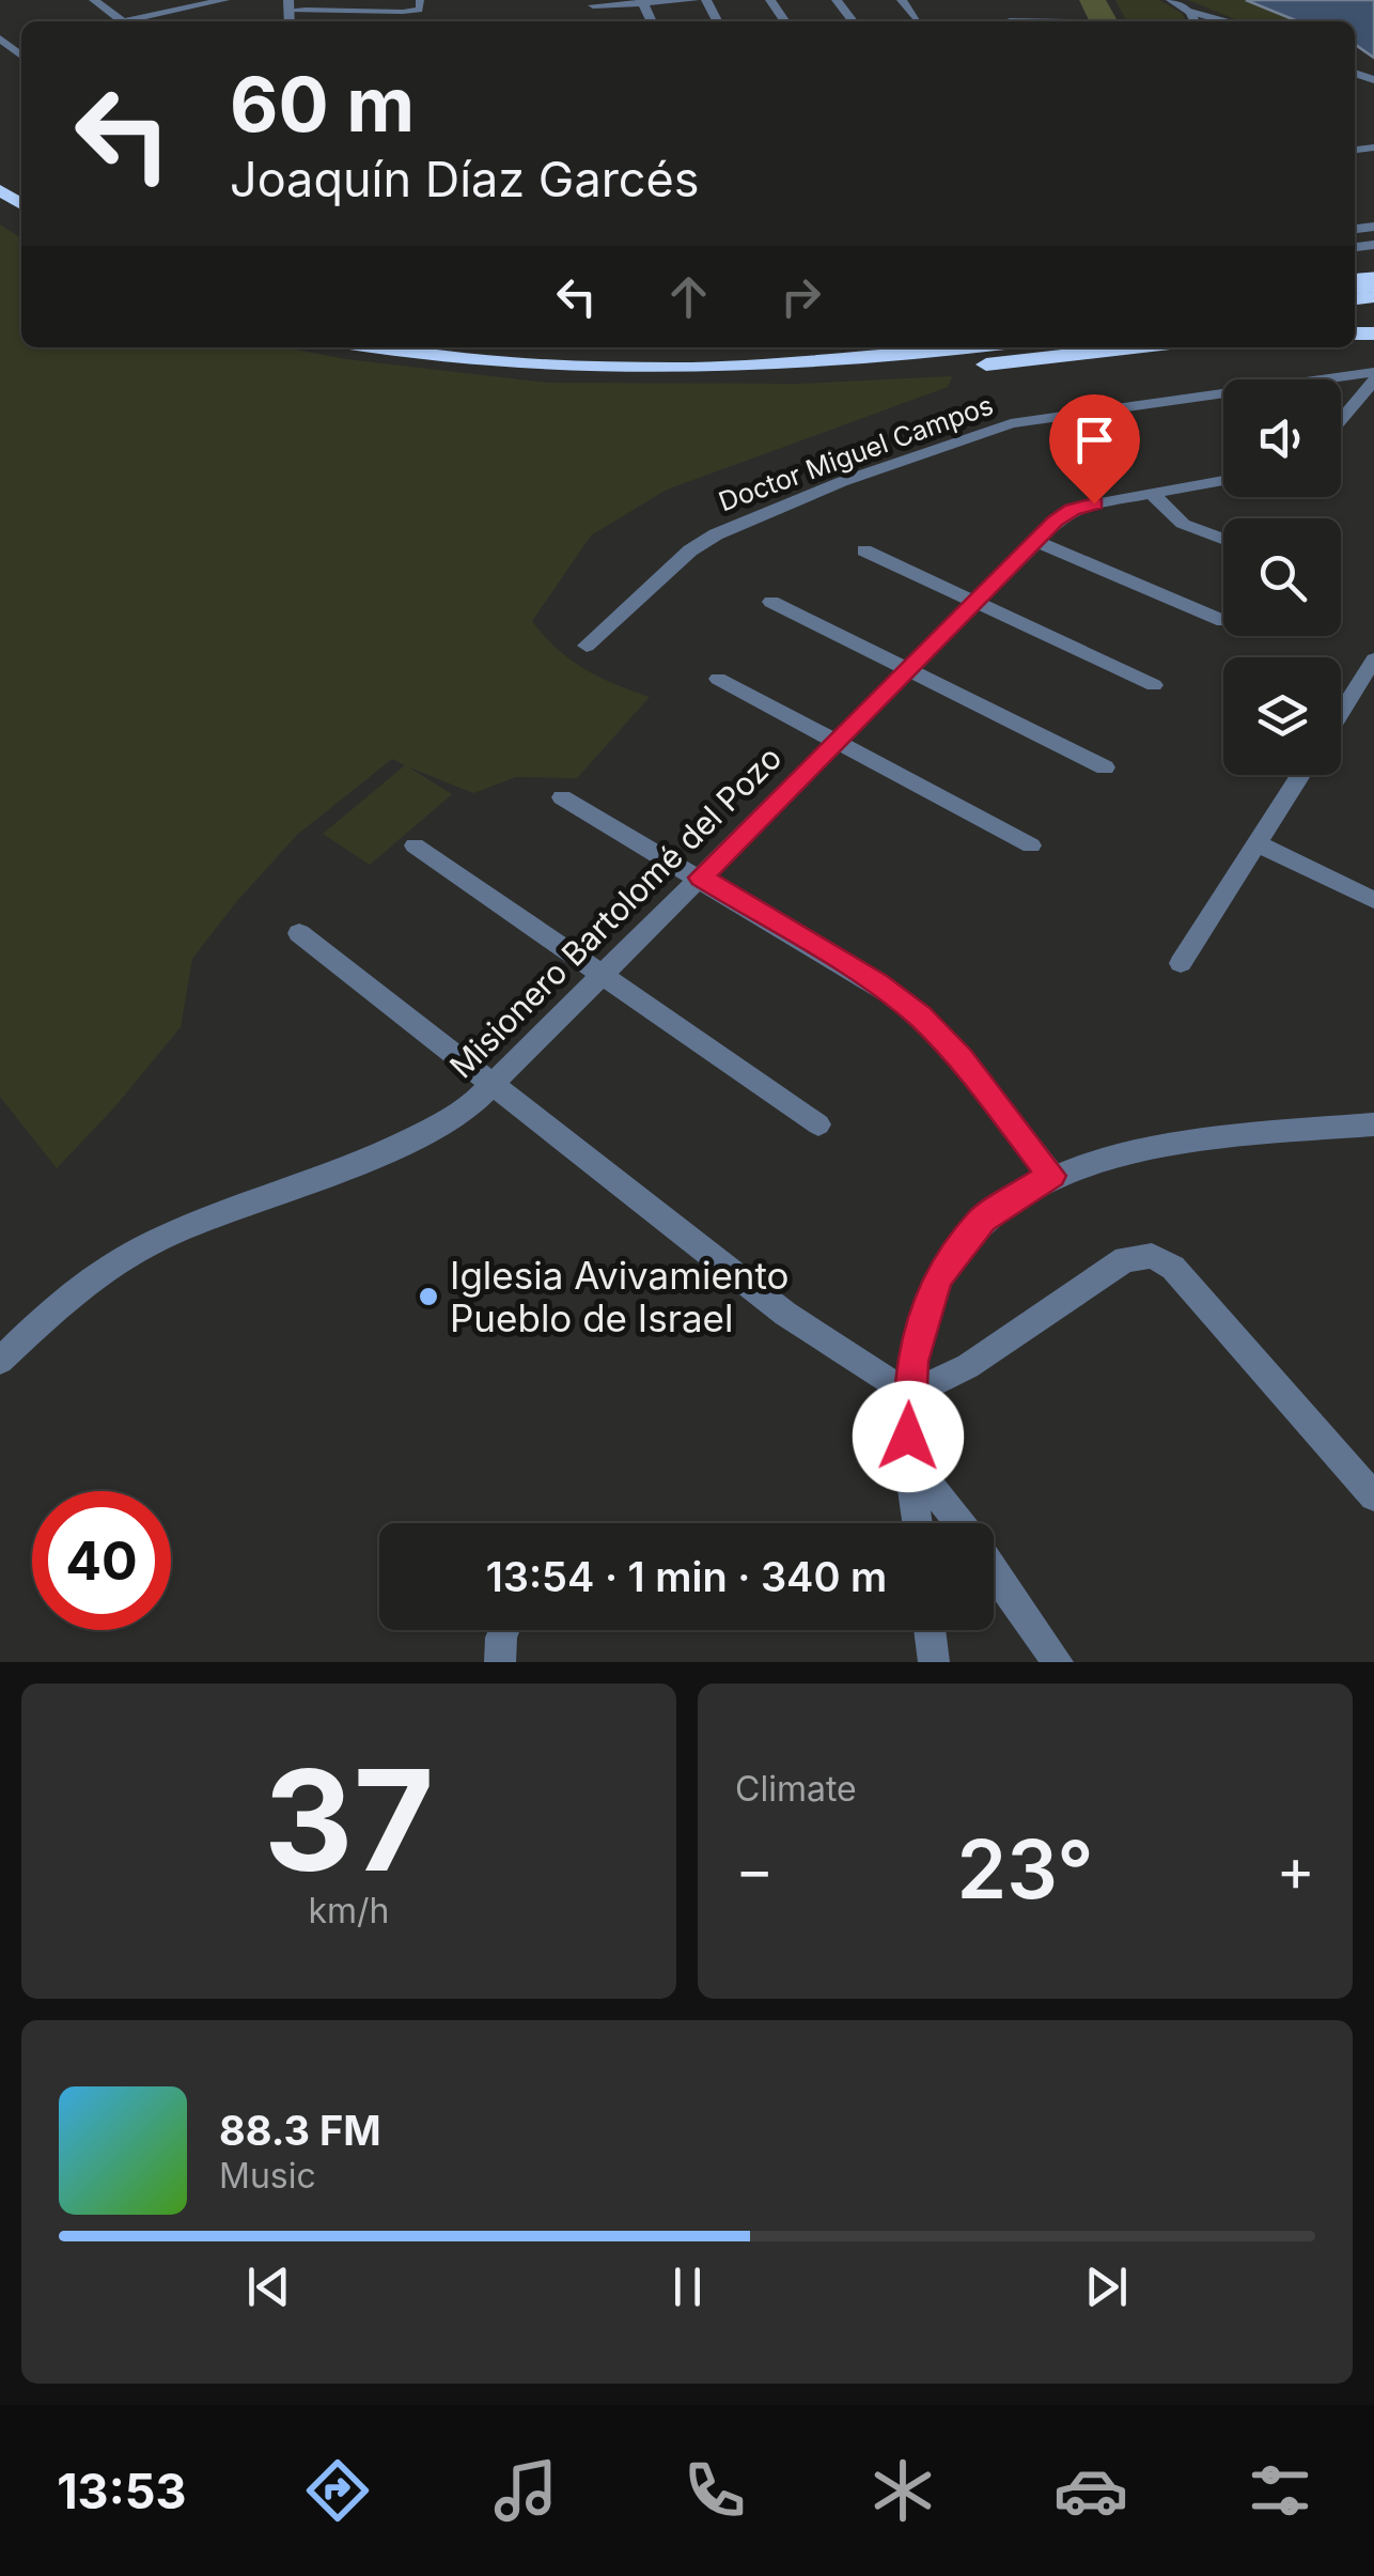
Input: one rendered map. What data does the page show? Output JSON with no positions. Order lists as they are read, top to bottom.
{
  "streets": {
    "street": ["Doctor Miguel Campos", "Misionero Bartolomé del Pozo"]
  },
  "places": ["Iglesia Avivamiento Pueblo de Israel"],
  "page": {
    "turn": ["60 m", "Joaquín Díaz Garcés"],
    "limit": "40",
    "trip": "13:54 · 1 min · 340 m",
    "tile": [
      ["37", "km/h"],
      "Climate"
    ],
    "heat": ["−", "23°", "+"],
    "song": ["88.3 FM", "Music"],
    "tabs": "13:53"
  }
}
